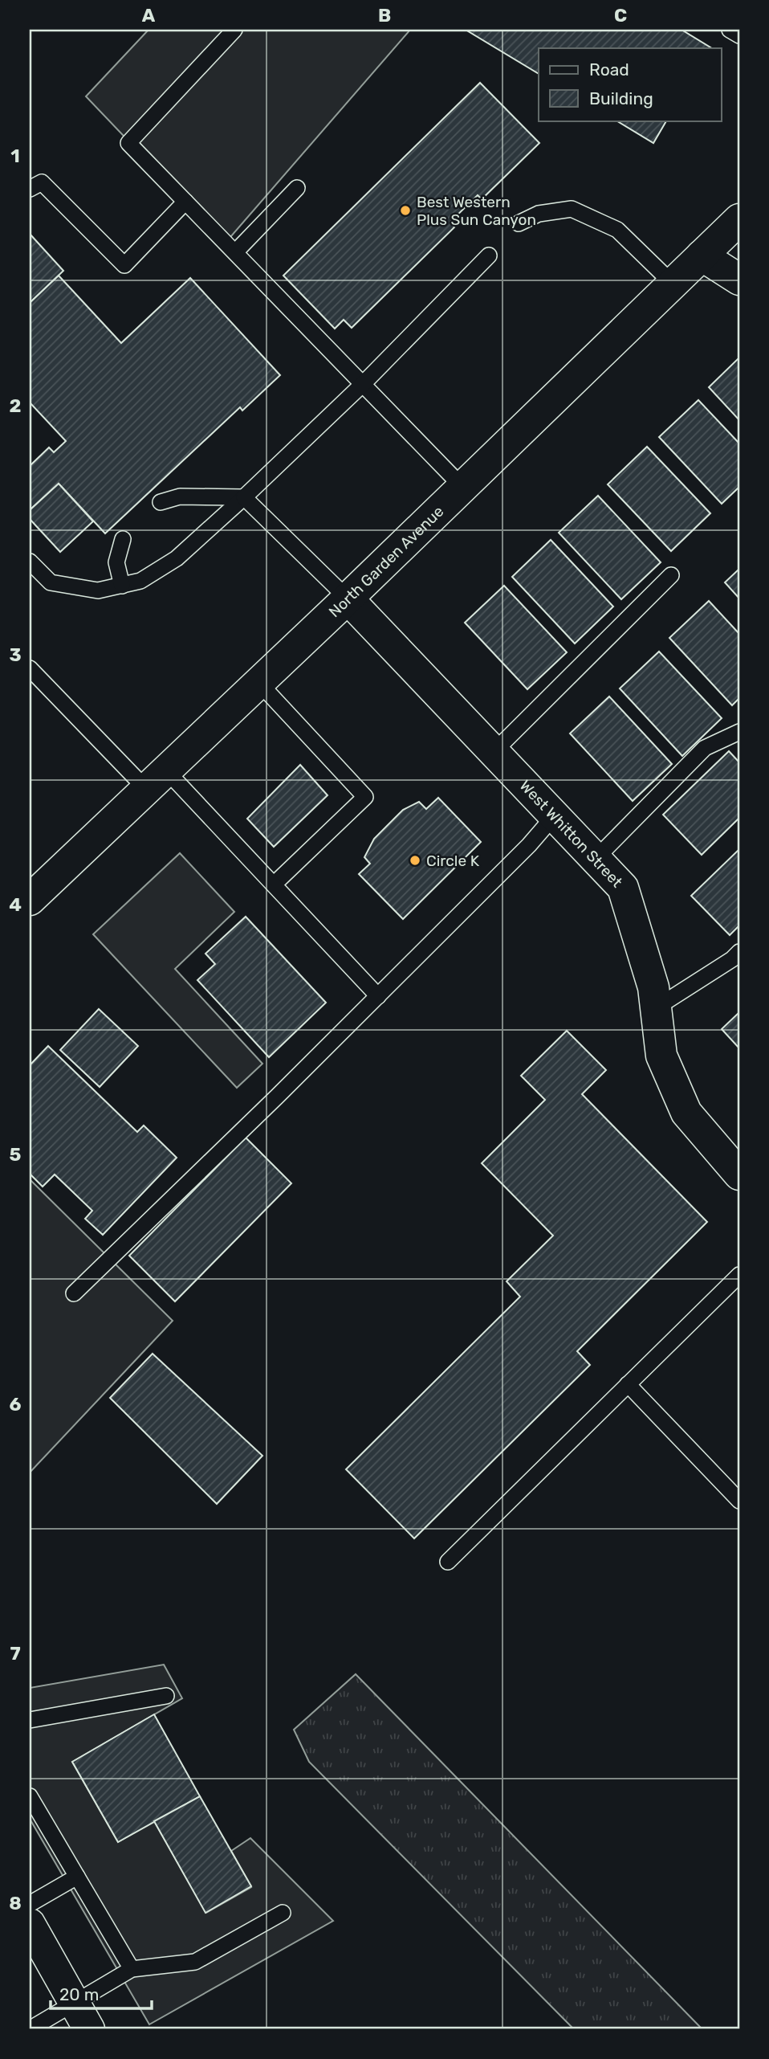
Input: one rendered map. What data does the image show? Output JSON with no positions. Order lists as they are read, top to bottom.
{
  "streets": {
    "street": ["North Garden Avenue", "West Whitton Street"]
  },
  "crossings": [
    ["North Garden Avenue", "West Whitton Street"]
  ],
  "places": ["Best Western Plus Sun Canyon", "Circle K"],
  "legend": ["Road", "Building"],
  "scale_bar": "20 m",
  "grid": {
    "columns": ["A", "B", "C"],
    "rows": [
      "1",
      "2",
      "3",
      "4",
      "5",
      "6",
      "7",
      "8"
    ]
  }
}
